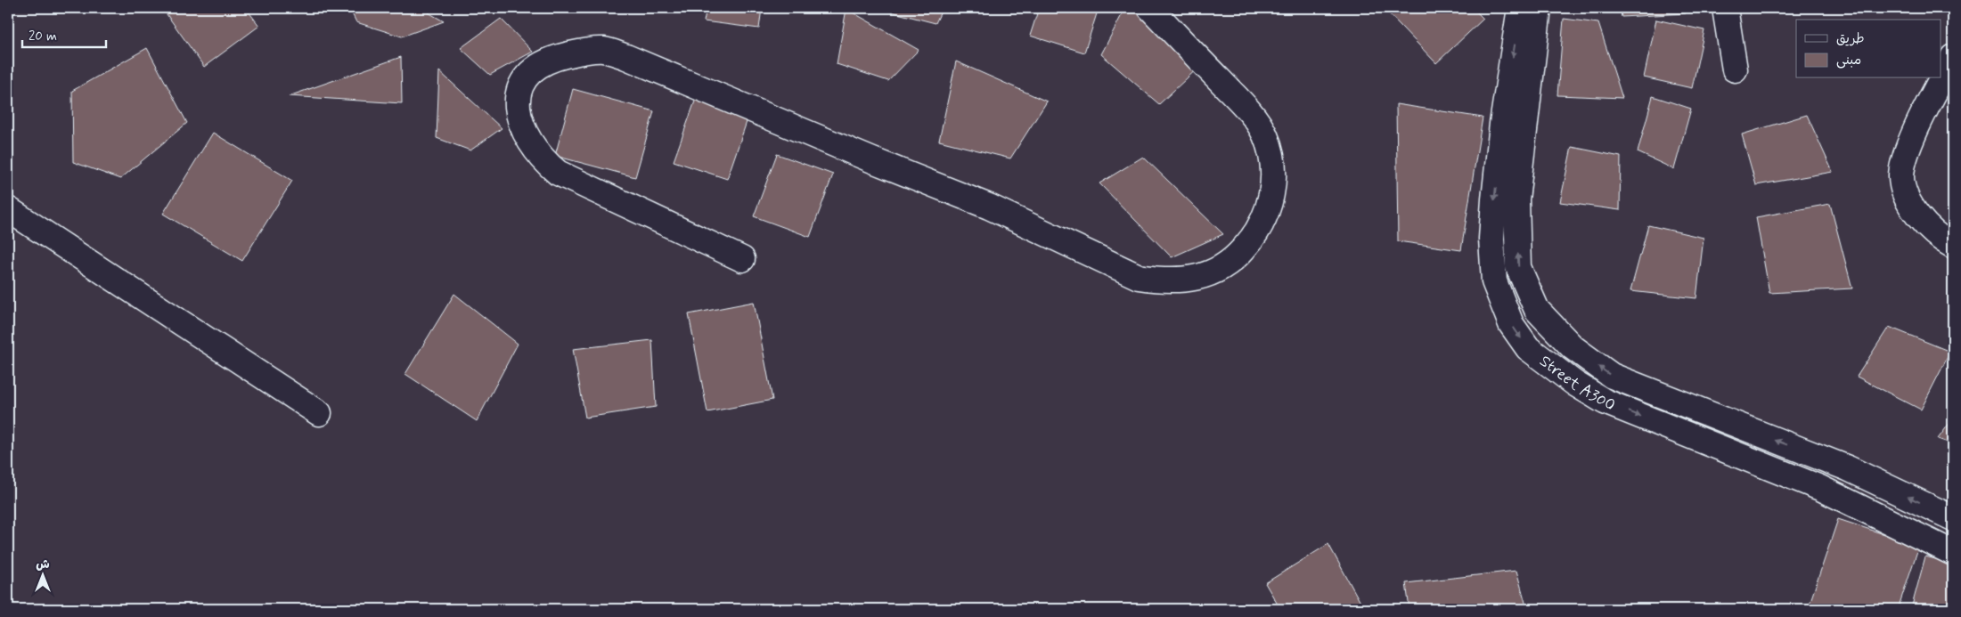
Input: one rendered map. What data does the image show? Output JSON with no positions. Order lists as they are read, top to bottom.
{
  "streets": {
    "street": ["Street A300"]
  },
  "legend": ["طريق", "مبنى"],
  "scale_bar": "20 m",
  "north": "top"
}
